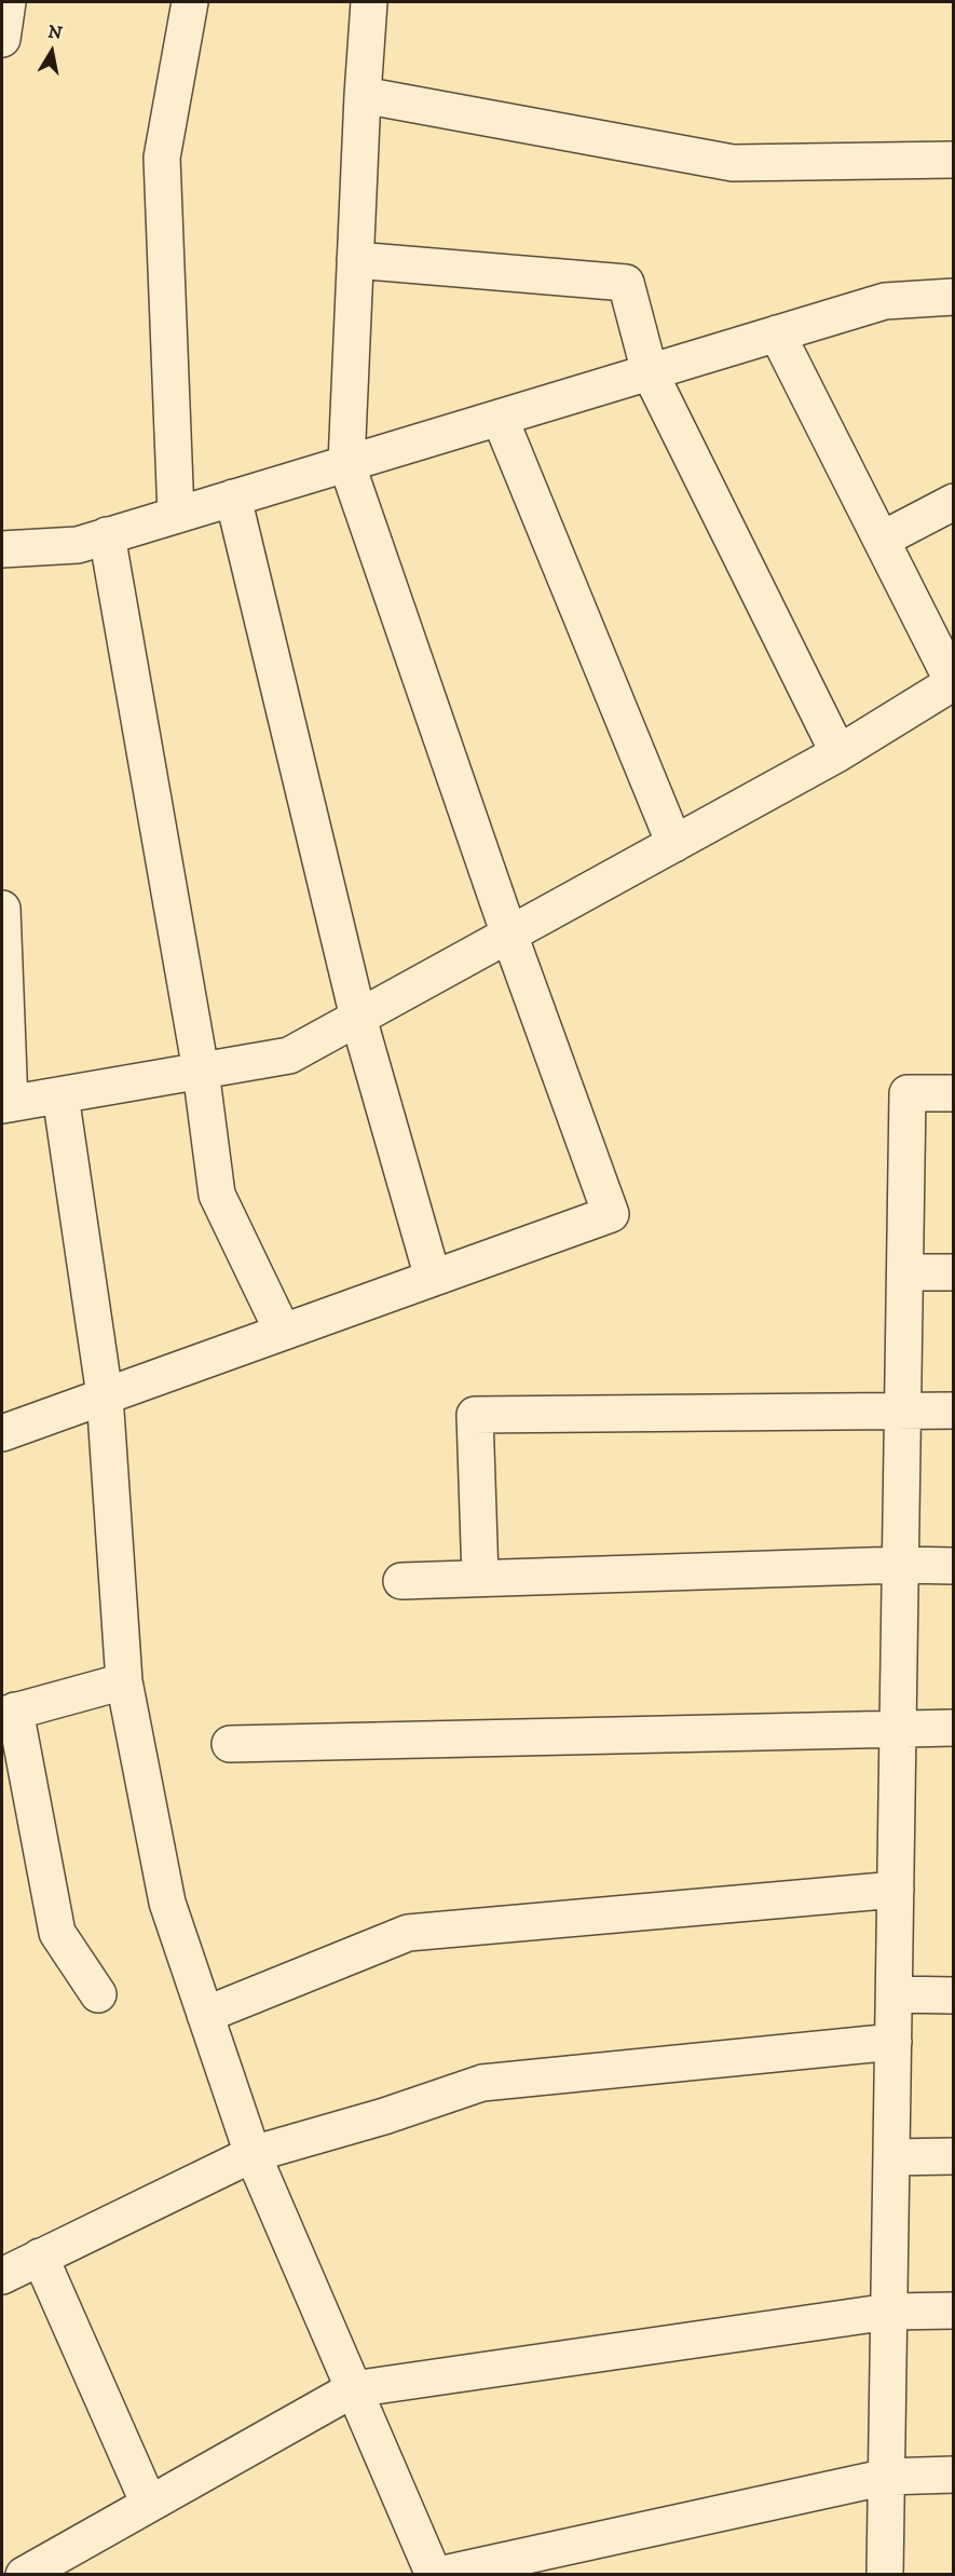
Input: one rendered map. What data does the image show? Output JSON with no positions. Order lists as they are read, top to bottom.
{
  "north": "top"
}
